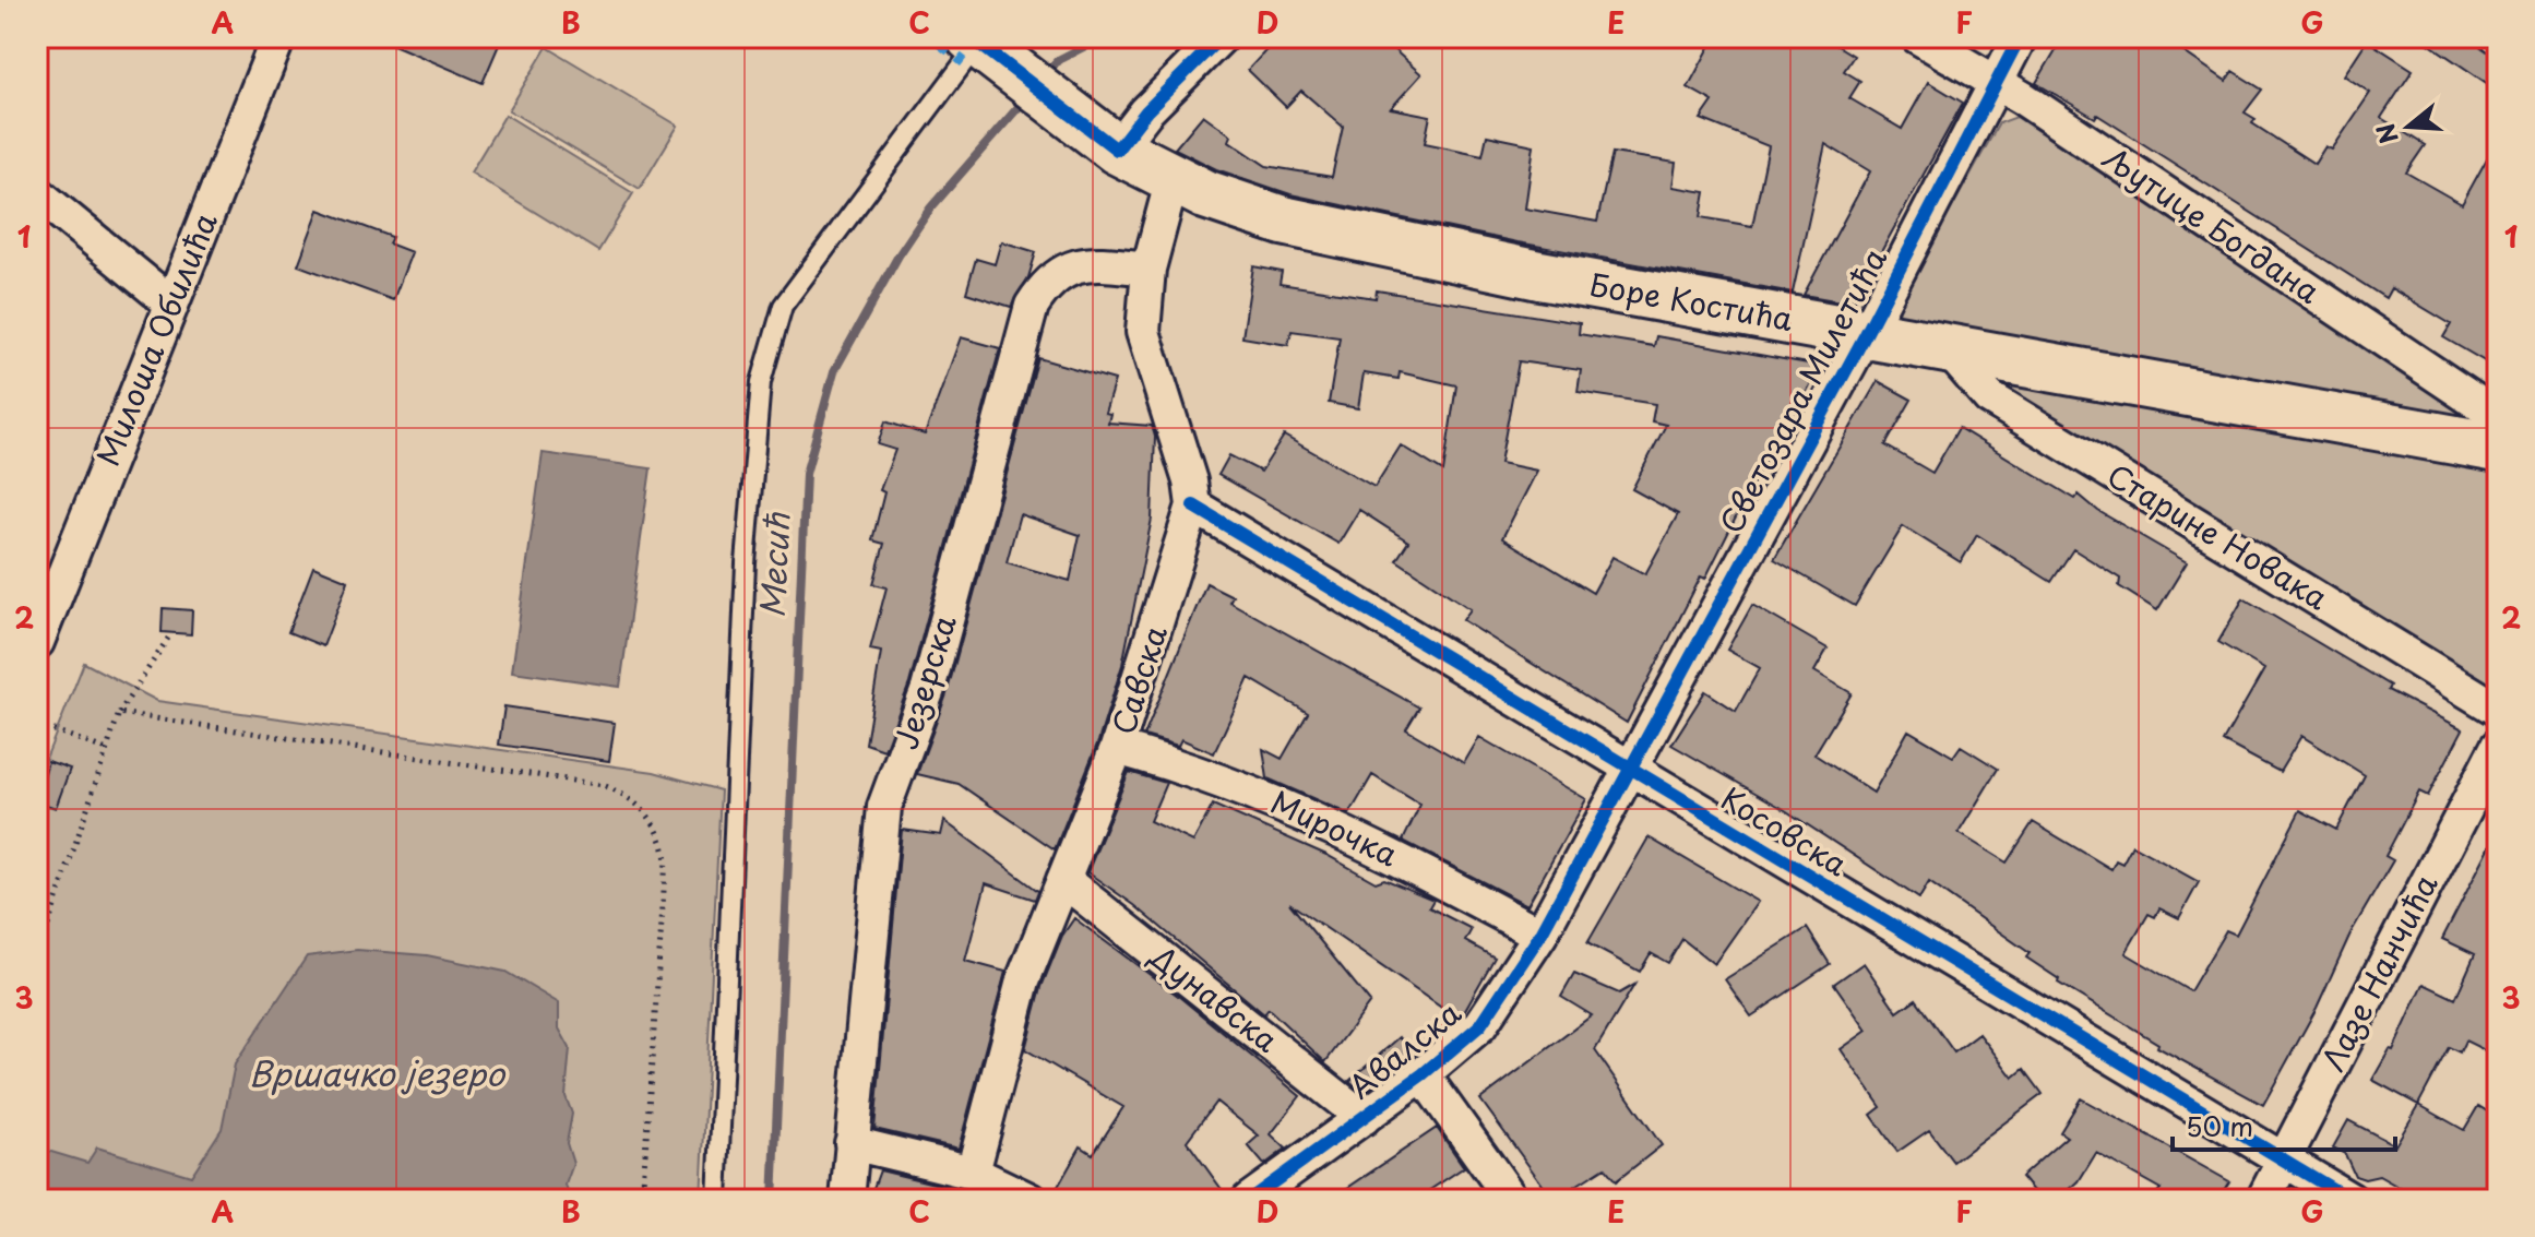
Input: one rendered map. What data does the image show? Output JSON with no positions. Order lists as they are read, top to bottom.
{
  "streets": {
    "main road": ["Боре Костића"],
    "street": [
      "Љутице Богдана",
      "Милоша Обилића",
      "Светозара Милетића",
      "Старине Новака",
      "Савска",
      "Језерска",
      "Мирочка",
      "Косовска",
      "Лазе Нанчића",
      "Дунавска",
      "Авалска"
    ]
  },
  "crossings": [
    ["Љутице Богдана", "Светозара Милетића"],
    ["Боре Костића", "Светозара Милетића"],
    ["Боре Костића", "Старине Новака"],
    ["Боре Костића", "Савска"],
    ["Светозара Милетића", "Косовска"],
    ["Светозара Милетића", "Авалска"],
    ["Савска", "Језерска"],
    ["Савска", "Мирочка"],
    ["Савска", "Косовска"],
    ["Савска", "Дунавска"],
    ["Мирочка", "Авалска"],
    ["Косовска", "Лазе Нанчића"],
    ["Косовска", "Авалска"],
    ["Дунавска", "Авалска"]
  ],
  "water": ["Месић", "Вршачко језеро"],
  "scale_bar": "50 m",
  "north": "left",
  "grid": {
    "columns": [
      "A",
      "B",
      "C",
      "D",
      "E",
      "F",
      "G"
    ],
    "rows": ["1", "2", "3"]
  }
}
